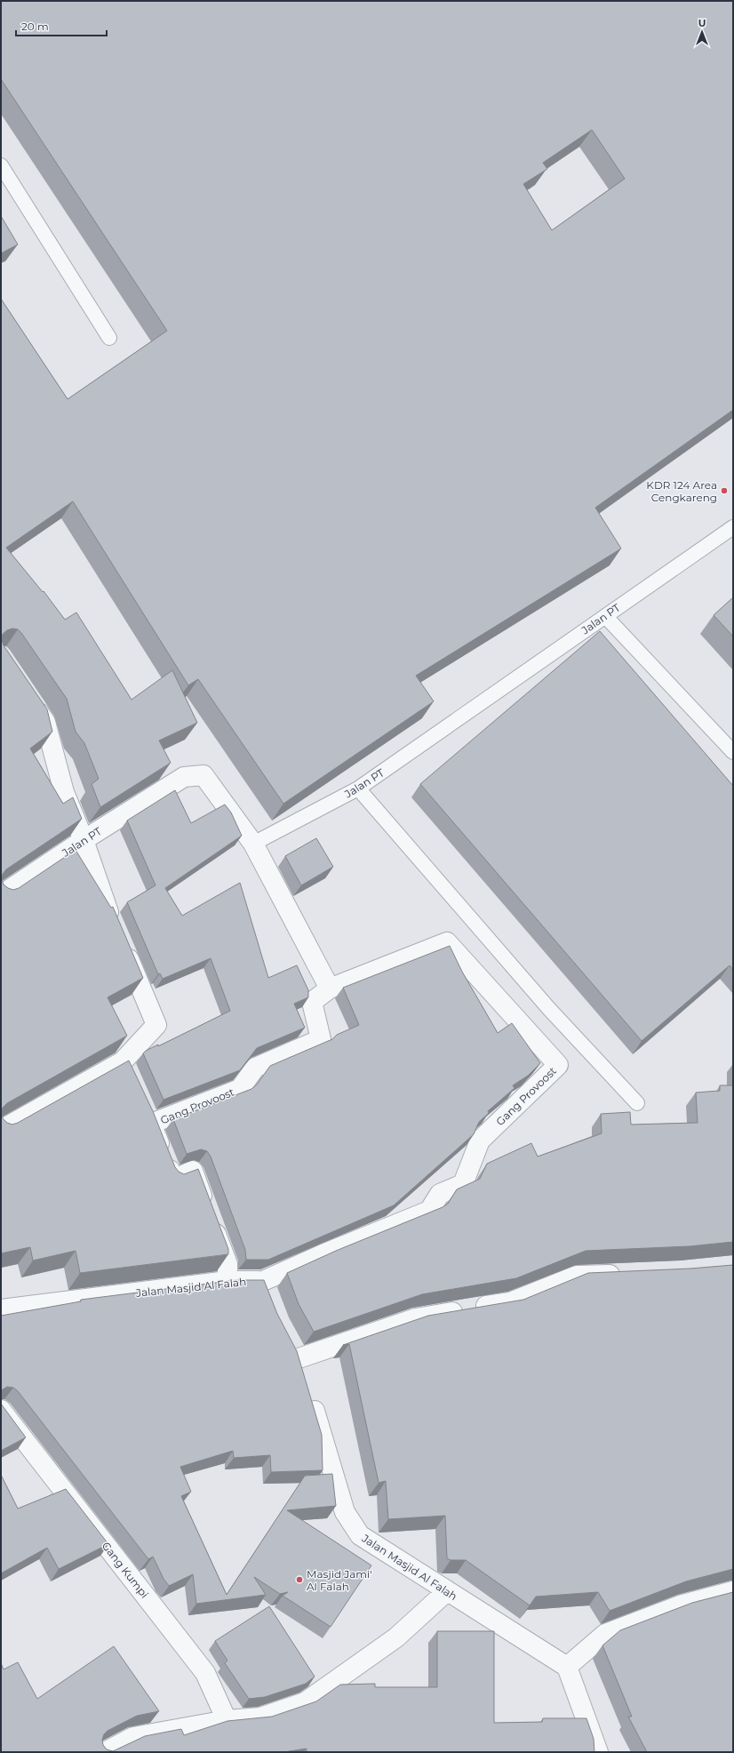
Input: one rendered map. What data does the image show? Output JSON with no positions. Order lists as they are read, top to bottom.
{
  "streets": {
    "street": [
      "Jalan PT",
      "Gang Provoost",
      "Jalan Masjid Al Falah",
      "Gang Kumpi"
    ]
  },
  "crossings": [
    ["Gang Provoost", "Jalan Masjid Al Falah"]
  ],
  "places": ["KDR 124 Area Cengkareng", "Masjid Jami' Al Falah"],
  "scale_bar": "20 m",
  "north": "top"
}
